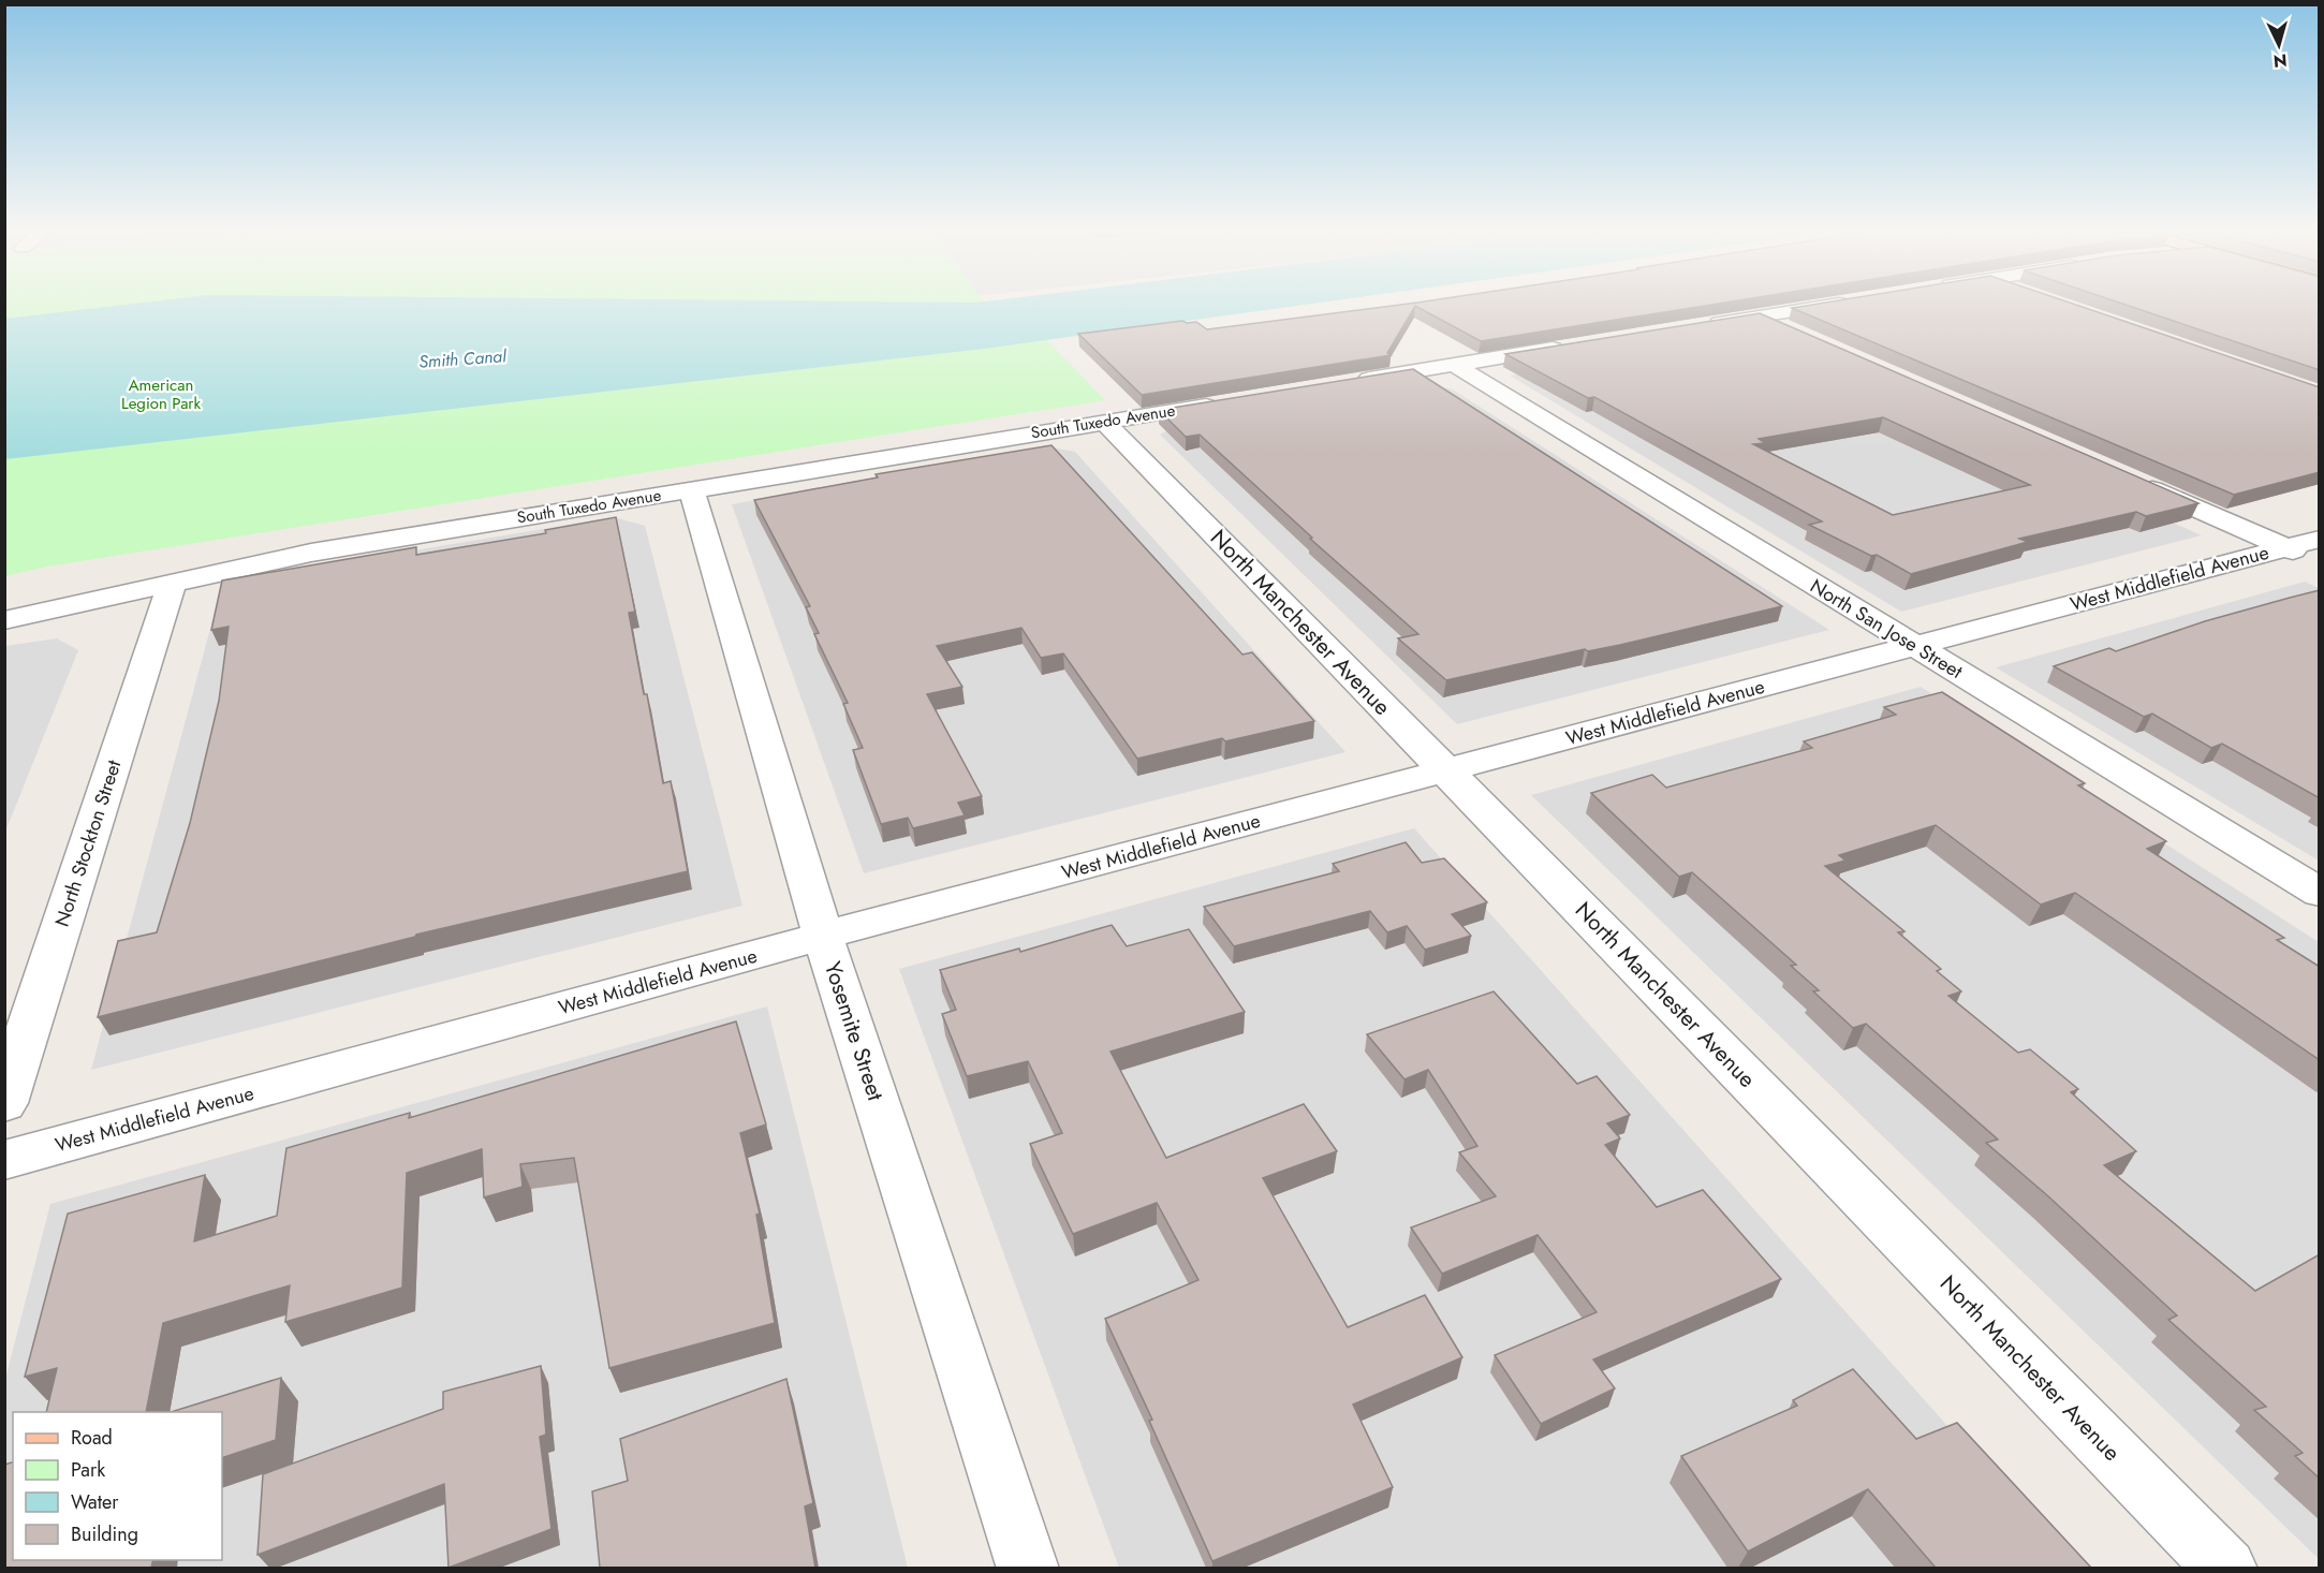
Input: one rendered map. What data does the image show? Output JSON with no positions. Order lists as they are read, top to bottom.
{
  "streets": {
    "street": [
      "South Tuxedo Avenue",
      "West Middlefield Avenue",
      "North Manchester Avenue",
      "North San Jose Street",
      "North Stockton Street",
      "Yosemite Street"
    ]
  },
  "crossings": [
    ["South Tuxedo Avenue", "North Manchester Avenue"],
    ["South Tuxedo Avenue", "North Stockton Street"],
    ["South Tuxedo Avenue", "Yosemite Street"],
    ["West Middlefield Avenue", "North Manchester Avenue"],
    ["West Middlefield Avenue", "North San Jose Street"],
    ["West Middlefield Avenue", "Yosemite Street"]
  ],
  "water": ["Smith Canal"],
  "parks": ["American Legion Park"],
  "legend": [
    "Road",
    "Park",
    "Water",
    "Building"
  ],
  "north": "bottom"
}
